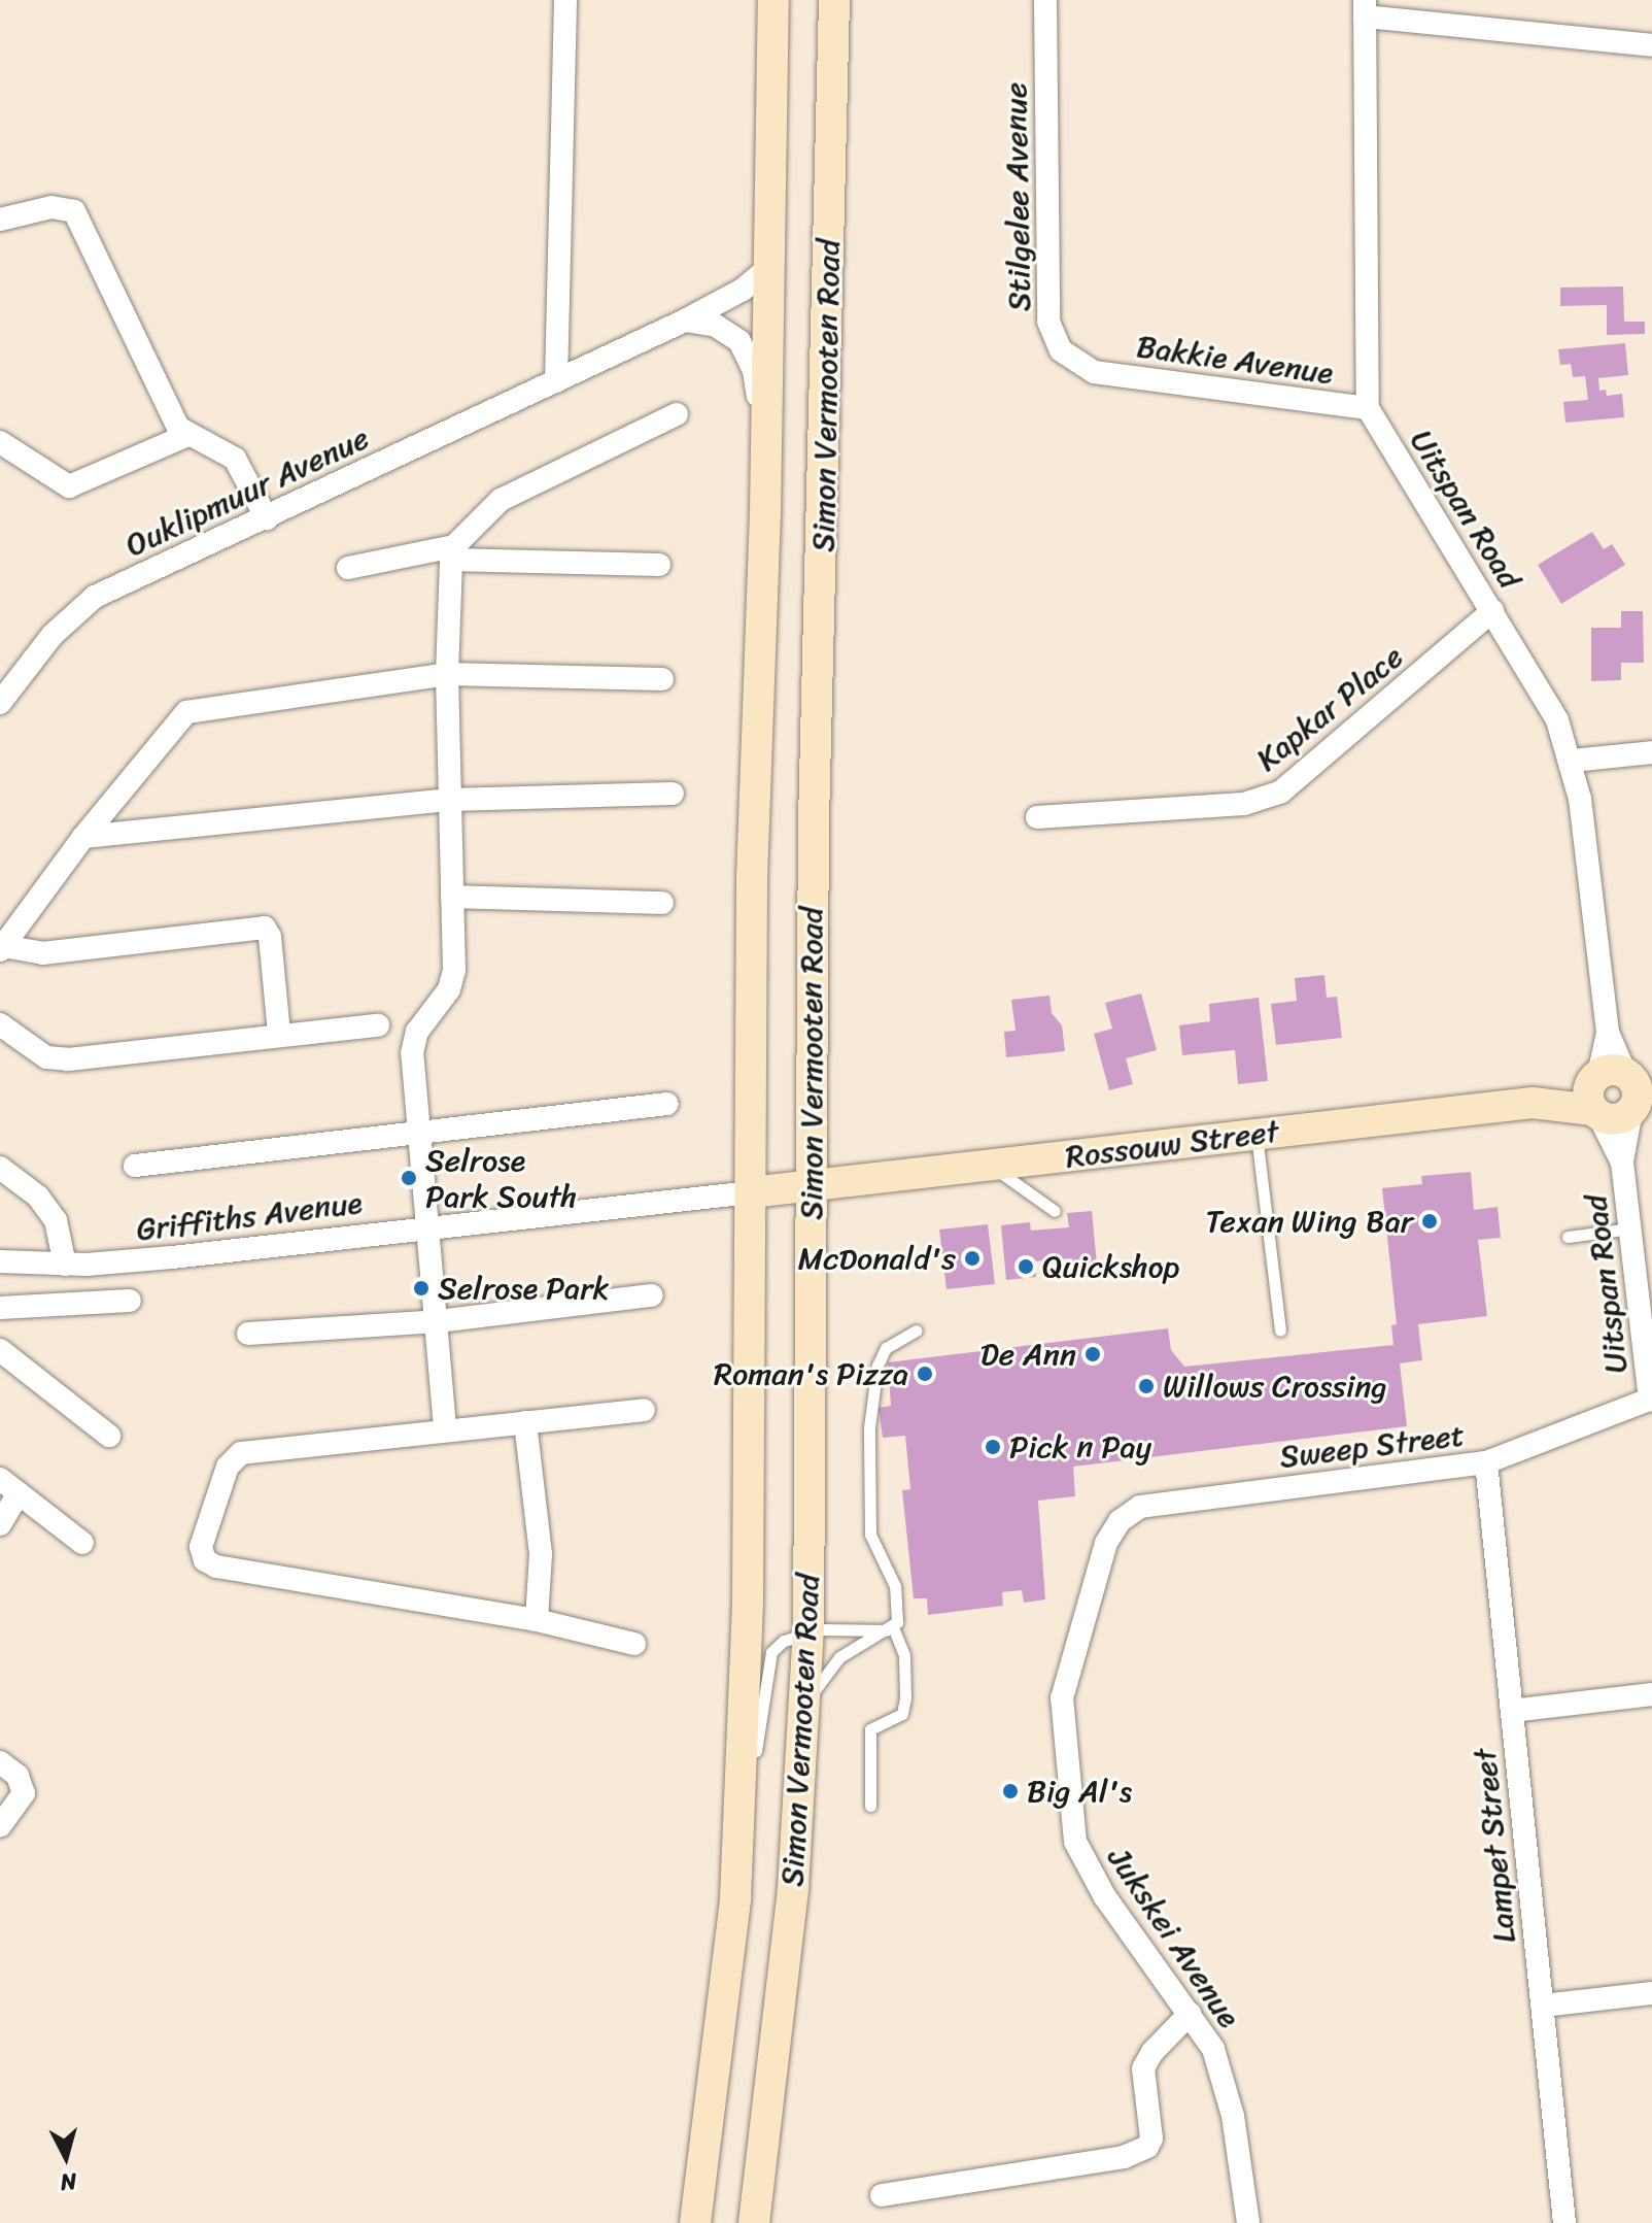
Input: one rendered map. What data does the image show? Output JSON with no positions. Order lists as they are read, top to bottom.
{
  "streets": {
    "main road": ["Simon Vermooten Road", "Rossouw Street"],
    "street": [
      "Stilgelee Avenue",
      "Bakkie Avenue",
      "Ouklipmuur Avenue",
      "Uitspan Road",
      "Kapkar Place",
      "Griffiths Avenue",
      "Sweep Street",
      "Lampet Street",
      "Jukskei Avenue"
    ]
  },
  "crossings": [
    ["Stilgelee Avenue", "Bakkie Avenue"],
    ["Bakkie Avenue", "Uitspan Road"],
    ["Simon Vermooten Road", "Ouklipmuur Avenue"],
    ["Simon Vermooten Road", "Rossouw Street"],
    ["Simon Vermooten Road", "Griffiths Avenue"],
    ["Uitspan Road", "Kapkar Place"],
    ["Uitspan Road", "Rossouw Street"],
    ["Uitspan Road", "Sweep Street"],
    ["Rossouw Street", "Griffiths Avenue"],
    ["Sweep Street", "Lampet Street"],
    ["Sweep Street", "Jukskei Avenue"]
  ],
  "places": [
    "Selrose Park South",
    "Texan Wing Bar",
    "McDonald's",
    "Quickshop",
    "Selrose Park",
    "De Ann",
    "Roman's Pizza",
    "Willows Crossing",
    "Pick n Pay",
    "Big Al's"
  ],
  "north": "bottom"
}
